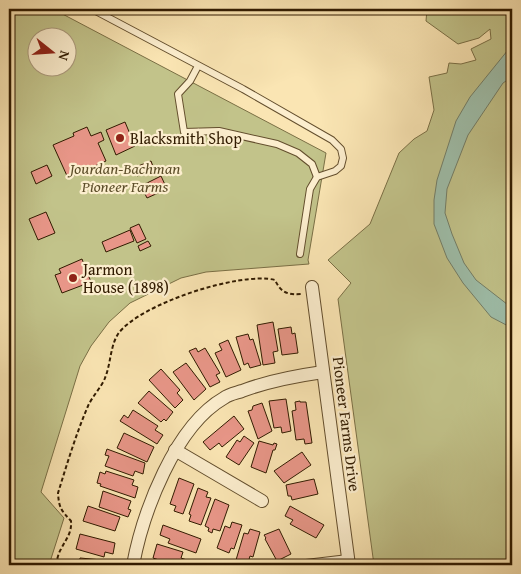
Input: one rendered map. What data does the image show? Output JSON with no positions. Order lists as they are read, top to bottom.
{
  "streets": {
    "street": ["Pioneer Farms Drive"]
  },
  "parks": ["Jourdan-Bachman Pioneer Farms"],
  "places": ["Blacksmith Shop", "Jarmon House (1898)"],
  "north": "right"
}
